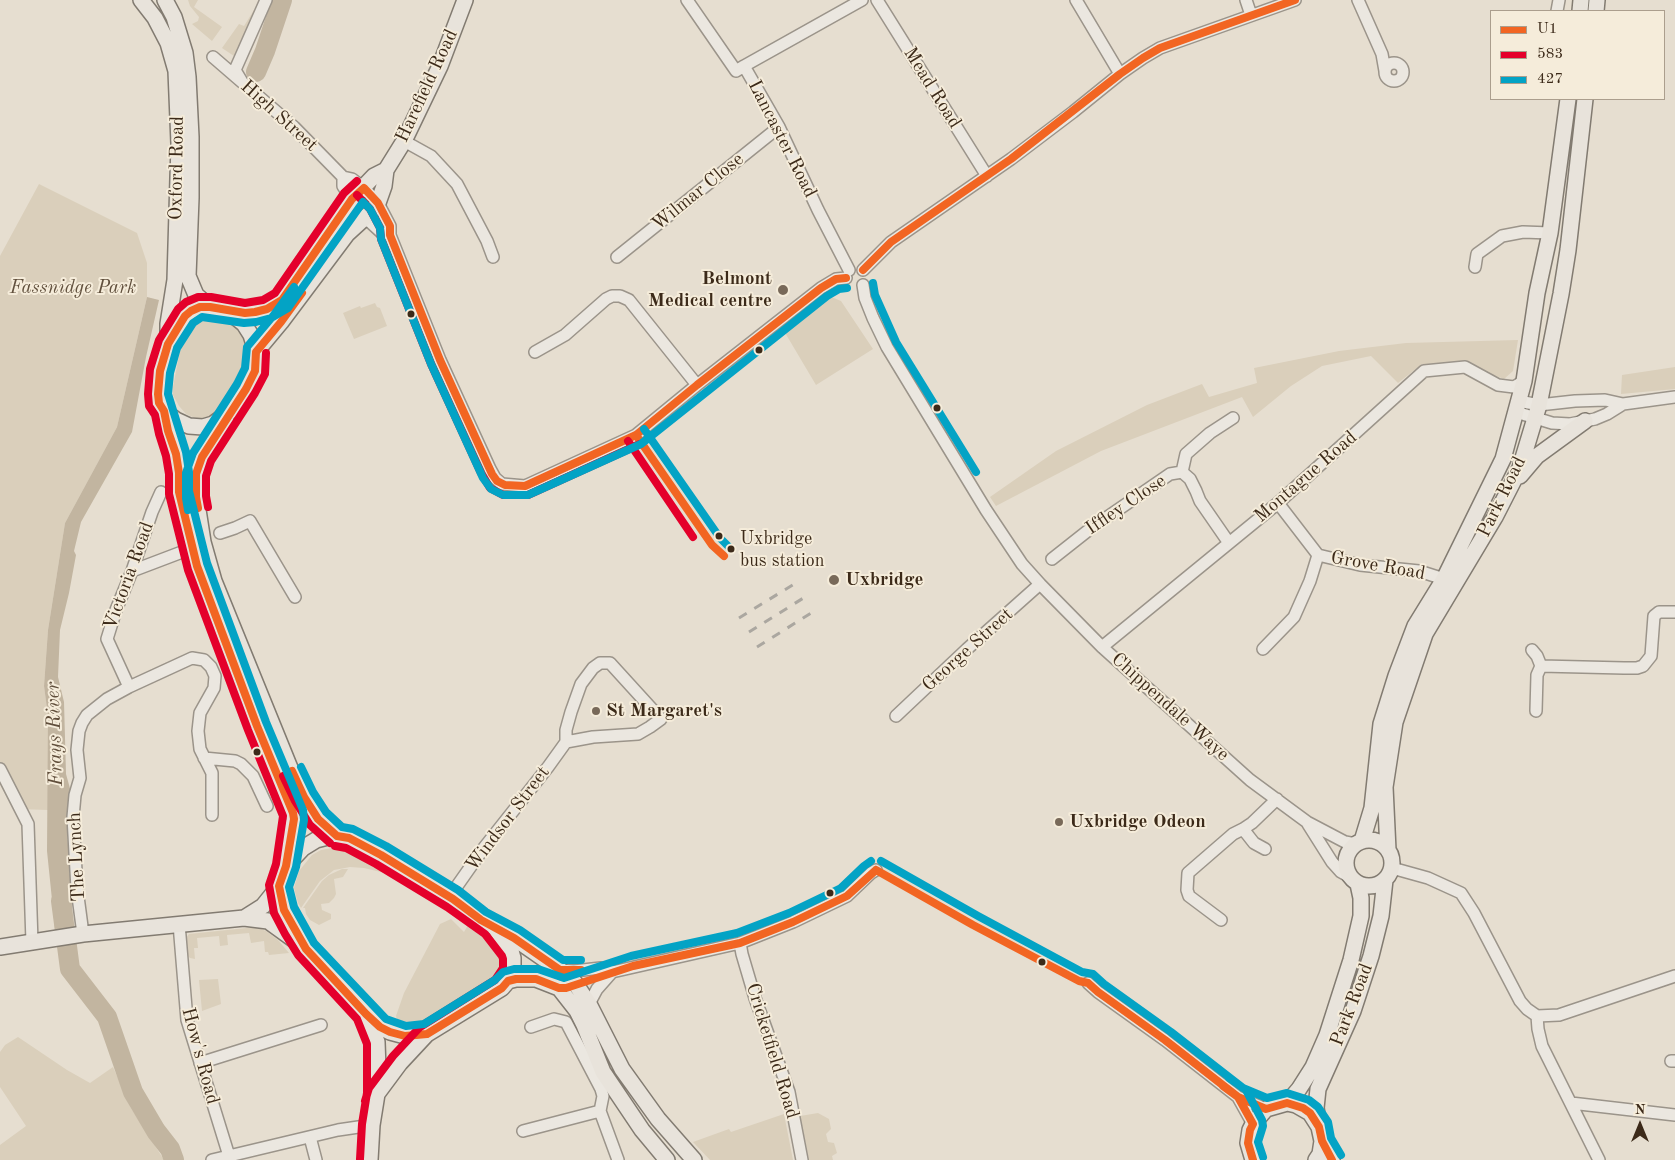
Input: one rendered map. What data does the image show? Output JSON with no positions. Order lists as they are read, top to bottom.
{
  "streets": {
    "main road": ["Harefield Road", "Oxford Road", "Park Road"],
    "street": [
      "Mead Road",
      "High Street",
      "Lancaster Road",
      "Wilmar Close",
      "Montague Road",
      "Iffley Close",
      "Grove Road",
      "Victoria Road",
      "George Street",
      "Chippendale Waye",
      "Windsor Street",
      "The Lynch",
      "Cricketfield Road",
      "How's Road"
    ]
  },
  "crossings": [
    ["Harefield Road", "High Street"],
    ["Harefield Road", "Oxford Road"],
    ["Lancaster Road", "Wilmar Close"],
    ["Lancaster Road", "Chippendale Waye"],
    ["Montague Road", "Park Road"],
    ["Montague Road", "Iffley Close"],
    ["Montague Road", "Grove Road"],
    ["Montague Road", "Chippendale Waye"],
    ["Park Road", "Grove Road"],
    ["Victoria Road", "The Lynch"],
    ["George Street", "Chippendale Waye"]
  ],
  "water": ["Frays River"],
  "parks": ["Fassnidge Park"],
  "places": [
    "Belmont Medical centre",
    "Uxbridge bus station",
    "Uxbridge",
    "St Margaret's",
    "Uxbridge Odeon"
  ],
  "lines": ["transit line U1", "transit line 583", "transit line 427"],
  "legend": ["U1", "583", "427"],
  "north": "top"
}
